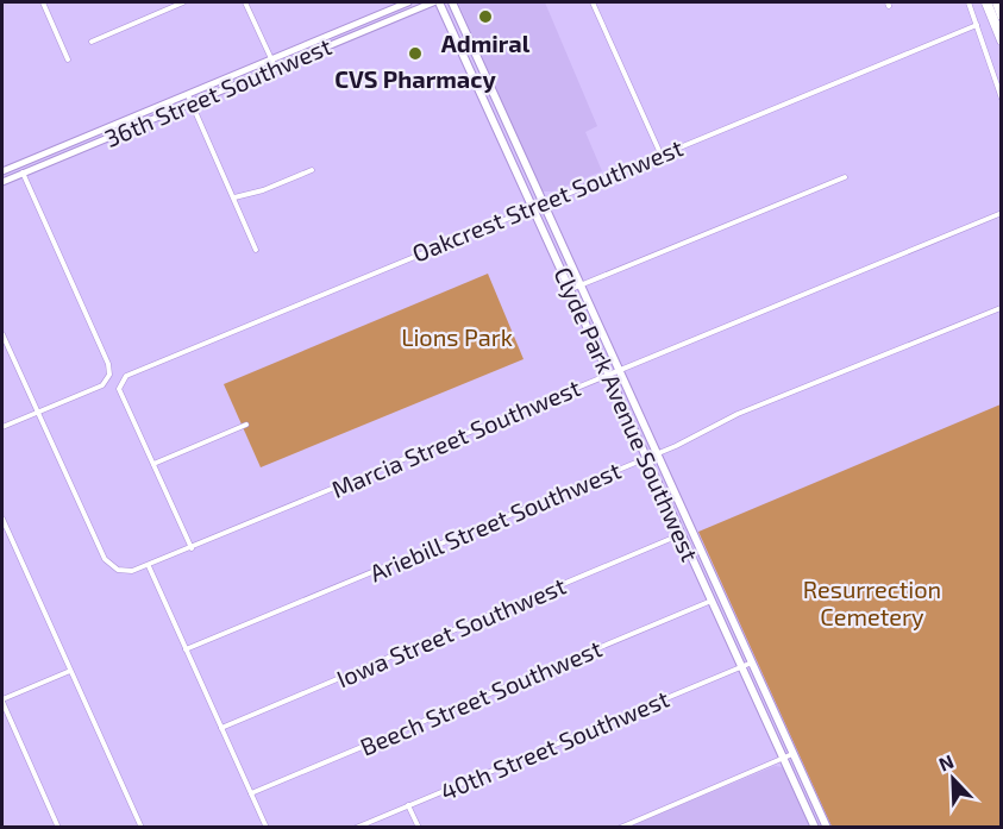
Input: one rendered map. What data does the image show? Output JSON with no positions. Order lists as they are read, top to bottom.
{
  "streets": {
    "main road": ["Clyde Park Avenue Southwest"],
    "street": [
      "36th Street Southwest",
      "Oakcrest Street Southwest",
      "Marcia Street Southwest",
      "Ariebill Street Southwest",
      "Iowa Street Southwest",
      "Beech Street Southwest",
      "40th Street Southwest"
    ]
  },
  "crossings": [
    ["Oakcrest Street Southwest", "Clyde Park Avenue Southwest"],
    ["Clyde Park Avenue Southwest", "Marcia Street Southwest"],
    ["Clyde Park Avenue Southwest", "Ariebill Street Southwest"],
    ["Clyde Park Avenue Southwest", "Iowa Street Southwest"],
    ["Clyde Park Avenue Southwest", "Beech Street Southwest"],
    ["Clyde Park Avenue Southwest", "40th Street Southwest"]
  ],
  "parks": ["Lions Park", "Resurrection Cemetery"],
  "places": ["Admiral", "CVS Pharmacy"],
  "north": "top left"
}
